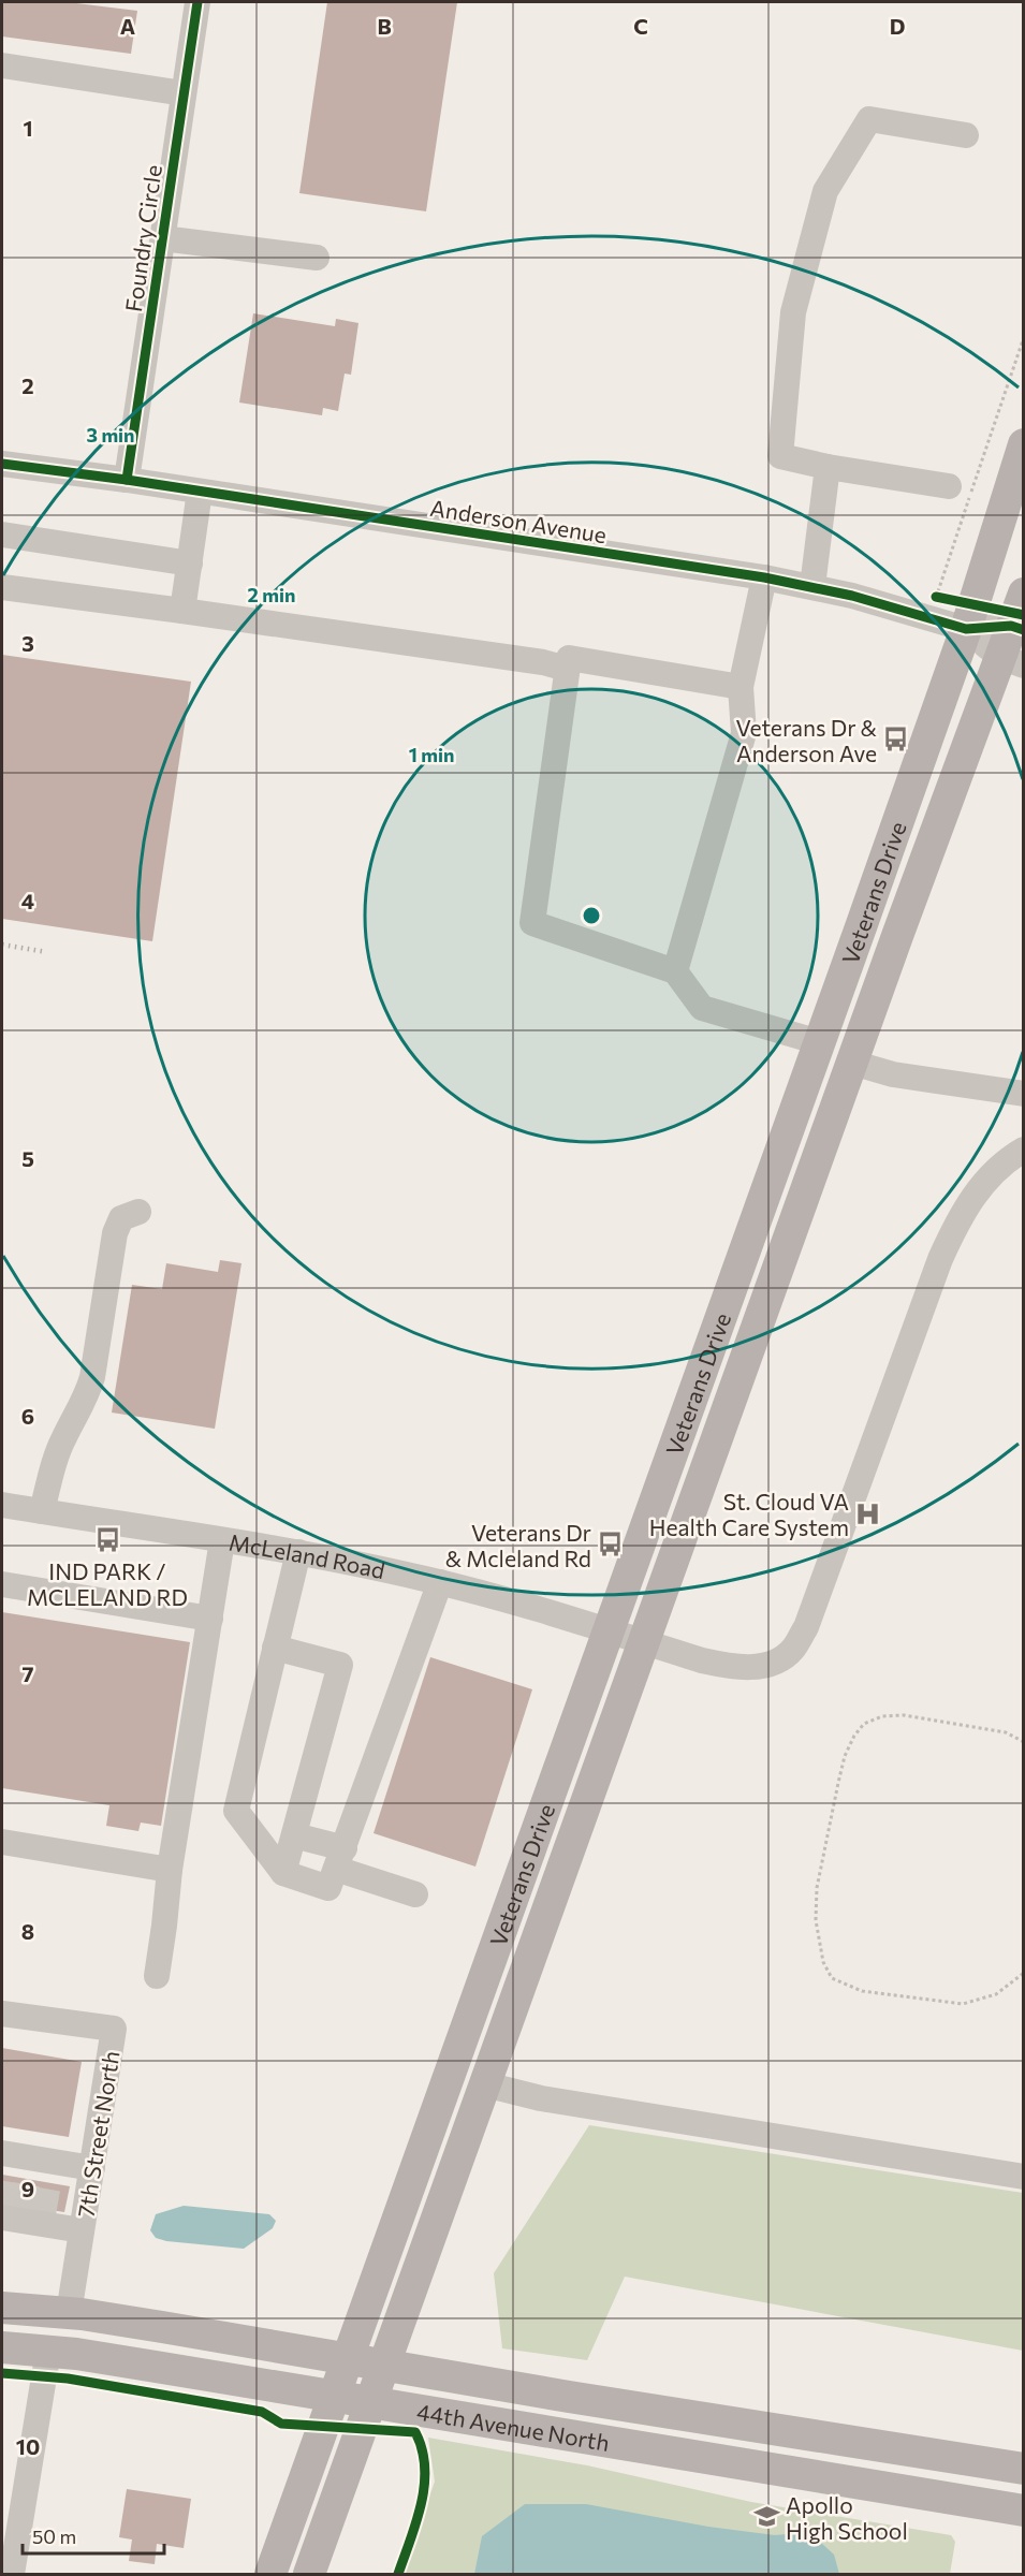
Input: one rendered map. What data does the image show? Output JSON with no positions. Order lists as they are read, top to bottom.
{
  "streets": {
    "main road": ["Veterans Drive", "44th Avenue North"],
    "street": [
      "Foundry Circle",
      "Anderson Avenue",
      "McLeland Road",
      "7th Street North"
    ]
  },
  "crossings": [
    ["Foundry Circle", "Anderson Avenue"],
    ["Anderson Avenue", "Veterans Drive"],
    ["Veterans Drive", "McLeland Road"],
    ["Veterans Drive", "44th Avenue North"],
    ["7th Street North", "44th Avenue North"]
  ],
  "places": {
    "bus stop": ["Veterans Dr & Anderson Ave", "IND PARK / MCLELAND RD", "Veterans Dr & Mcleland Rd"],
    "hospital": ["St. Cloud VA Health Care System"],
    "school or university": ["Apollo High School"]
  },
  "scale_bar": "50 m",
  "grid": {
    "columns": [
      "A",
      "B",
      "C",
      "D"
    ],
    "rows": [
      "1",
      "2",
      "3",
      "4",
      "5",
      "6",
      "7",
      "8",
      "9",
      "10"
    ]
  },
  "rings": ["3 min", "2 min", "1 min"]
}
